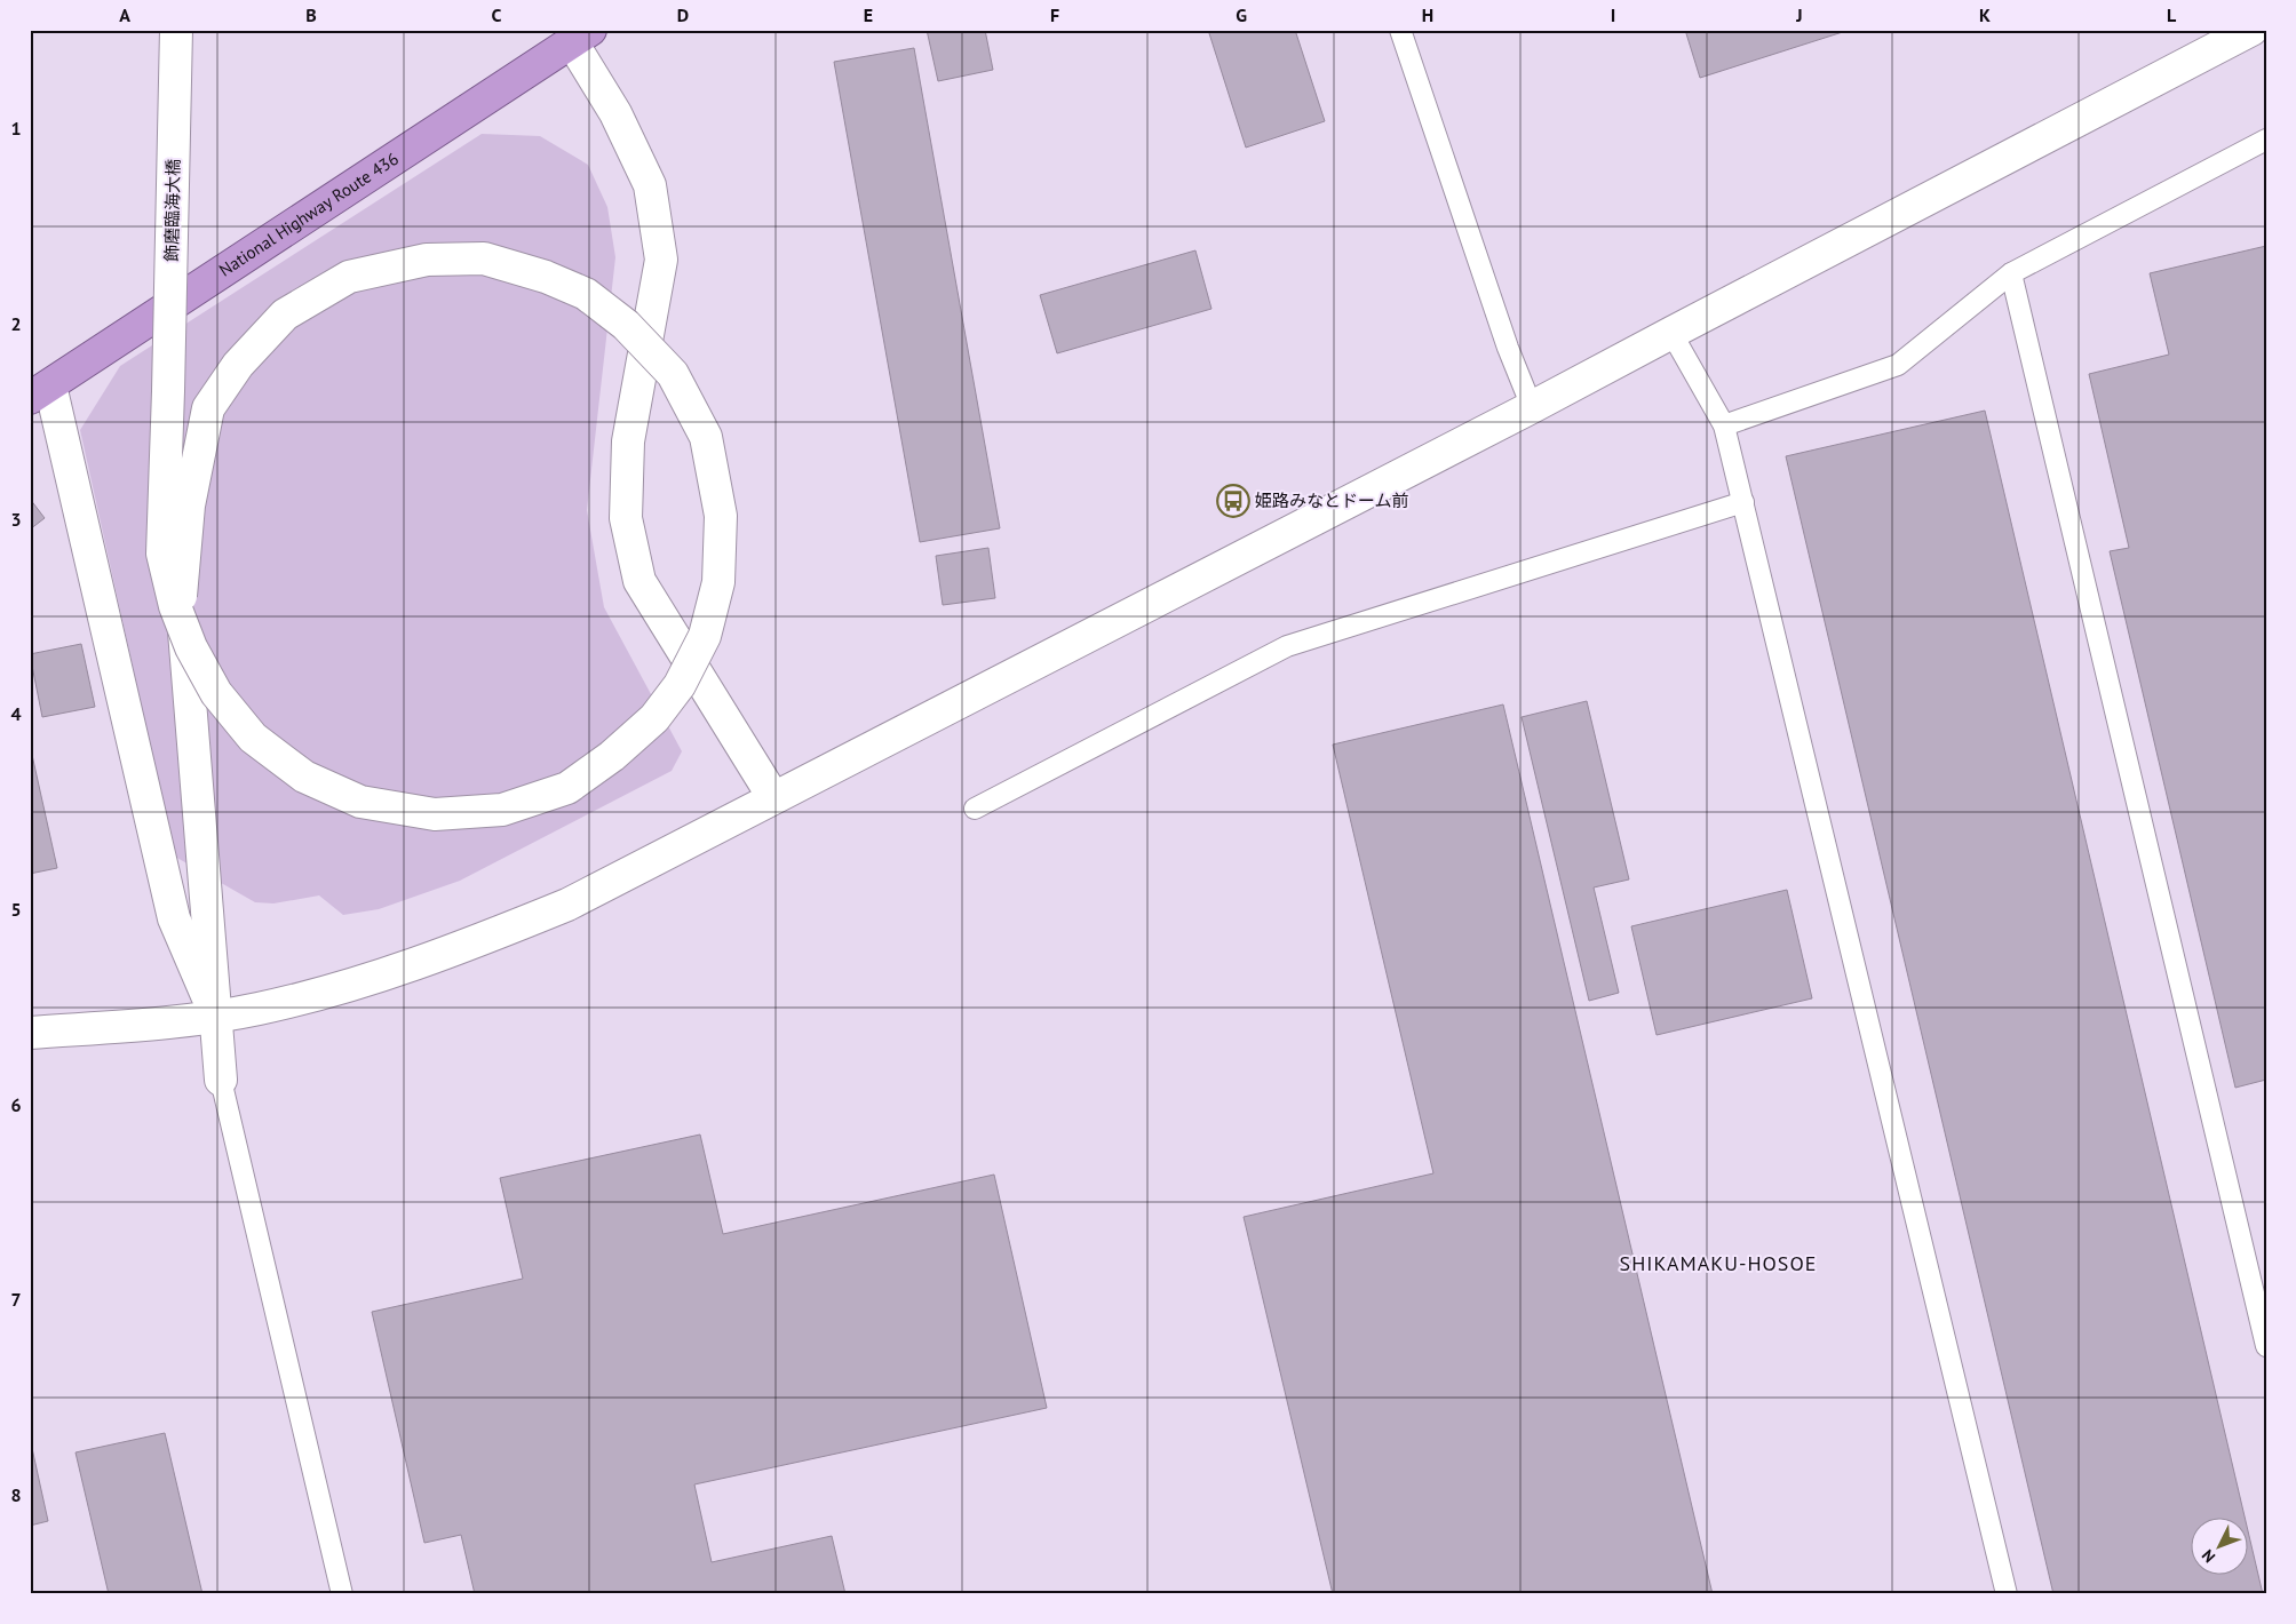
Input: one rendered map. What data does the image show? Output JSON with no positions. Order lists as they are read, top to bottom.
{
  "streets": {
    "highway": ["National Highway Route 436"],
    "street": ["飾磨臨海大橋"]
  },
  "districts": ["SHIKAMAKU-HOSOE"],
  "places": {
    "bus stop": ["姫路みなとドーム前"]
  },
  "north": "bottom left",
  "grid": {
    "columns": [
      "A",
      "B",
      "C",
      "D",
      "E",
      "F",
      "G",
      "H",
      "I",
      "J",
      "K",
      "L"
    ],
    "rows": [
      "1",
      "2",
      "3",
      "4",
      "5",
      "6",
      "7",
      "8"
    ]
  }
}
